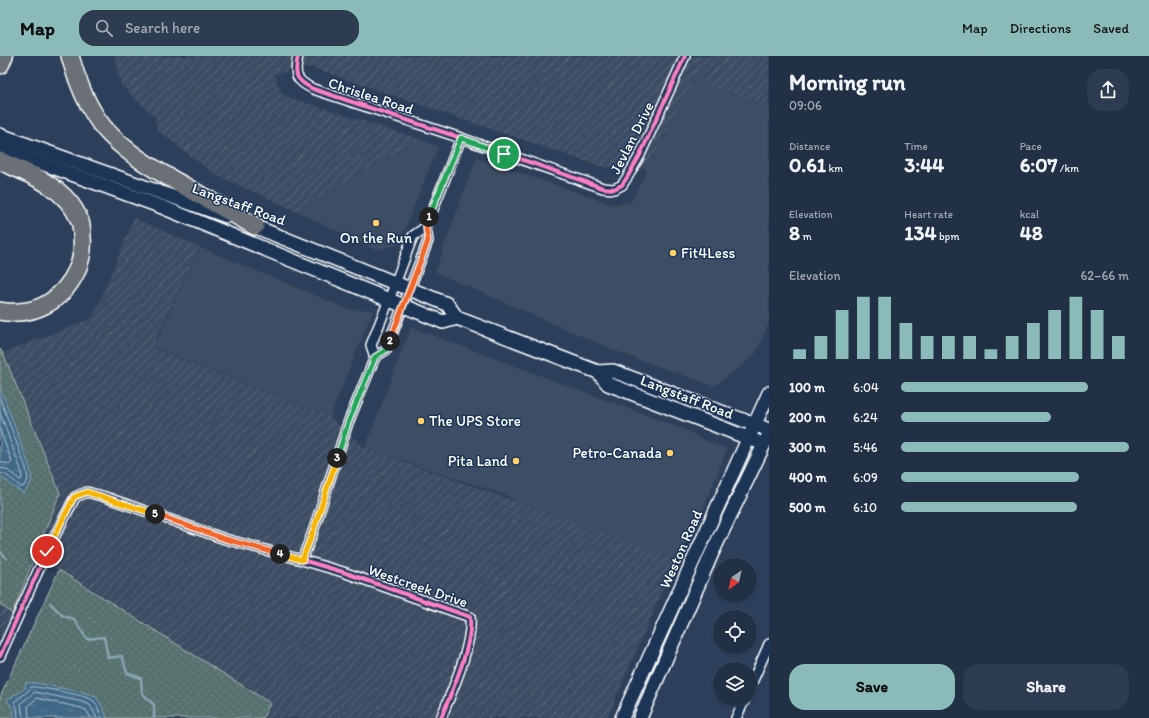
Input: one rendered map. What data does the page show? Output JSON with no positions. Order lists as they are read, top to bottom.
{
  "streets": {
    "main road": ["Langstaff Road", "Weston Road"],
    "street": ["Chrislea Road", "Jevlan Drive", "Westcreek Drive"]
  },
  "crossings": [
    ["Chrislea Road", "Jevlan Drive"],
    ["Langstaff Road", "Weston Road"]
  ],
  "places": [
    "On the Run",
    "Fit4Less",
    "The UPS Store",
    "Petro-Canada",
    "Pita Land"
  ],
  "north": "bottom left",
  "page": {
    "header": "Map",
    "search": "Search here",
    "nav": ["Map", "Directions", "Saved"],
    "heading": ["Morning run", "09:06"],
    "stats": [
      ["Distance", "0.61 km"],
      ["Time", "3:44"],
      ["Pace", "6:07 /km"],
      ["Elevation", "8 m"],
      ["Heart rate", "134 bpm"],
      ["kcal", "48"]
    ],
    "pins": [
      "1",
      "2",
      "3",
      "5",
      "4"
    ],
    "chart": ["Elevation", "62–66 m"],
    "list": [
      {
        "name": "100 m",
        "note": "6:04"
      },
      {
        "name": "200 m",
        "note": "6:24"
      },
      {
        "name": "300 m",
        "note": "5:46"
      },
      {
        "name": "400 m",
        "note": "6:09"
      },
      {
        "name": "500 m",
        "note": "6:10"
      }
    ],
    "buttons": ["Save", "Share"]
  }
}
